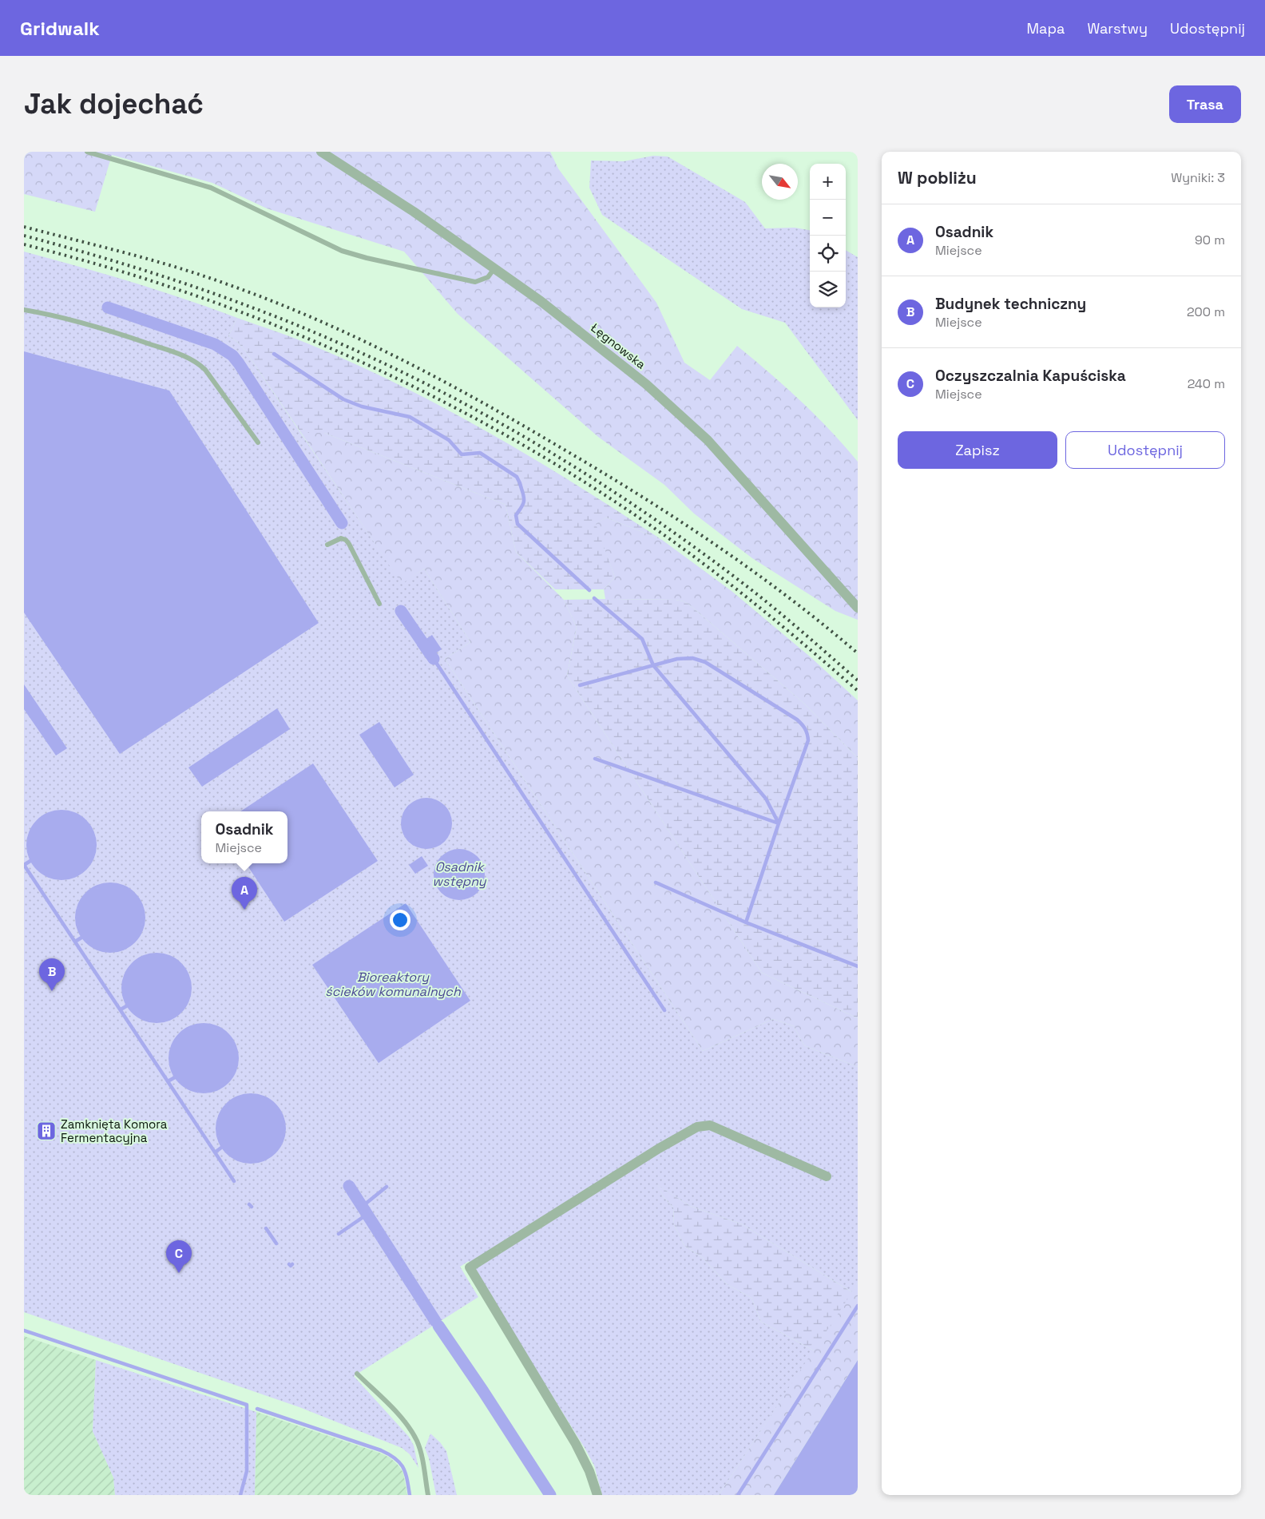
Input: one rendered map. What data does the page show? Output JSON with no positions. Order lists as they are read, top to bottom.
{
  "streets": {
    "street": ["Łęgnowska"]
  },
  "water": ["Osadnik wstępny", "Bioreaktory ścieków komunalnych"],
  "places": {
    "building": ["Zamknięta Komora Fermentacyjna"]
  },
  "north": "bottom right",
  "page": {
    "header": "Gridwalk",
    "nav": ["Mapa", "Warstwy", "Udostępnij"],
    "buttons": [
      "Trasa",
      ["Zapisz", "Udostępnij"]
    ],
    "title": "Jak dojechać",
    "heading": ["W pobliżu", "Wyniki: 3"],
    "map_buttons": ["+", "−"],
    "list": [
      {
        "mark": "A",
        "name": "Osadnik",
        "note": "Miejsce",
        "value": "90 m"
      },
      {
        "mark": "B",
        "name": "Budynek techniczny",
        "note": "Miejsce",
        "value": "200 m"
      },
      {
        "mark": "C",
        "name": "Oczyszczalnia Kapuściska",
        "note": "Miejsce",
        "value": "240 m"
      }
    ],
    "popup": ["Osadnik", "Miejsce"],
    "pins": ["A", "B", "C"]
  }
}
